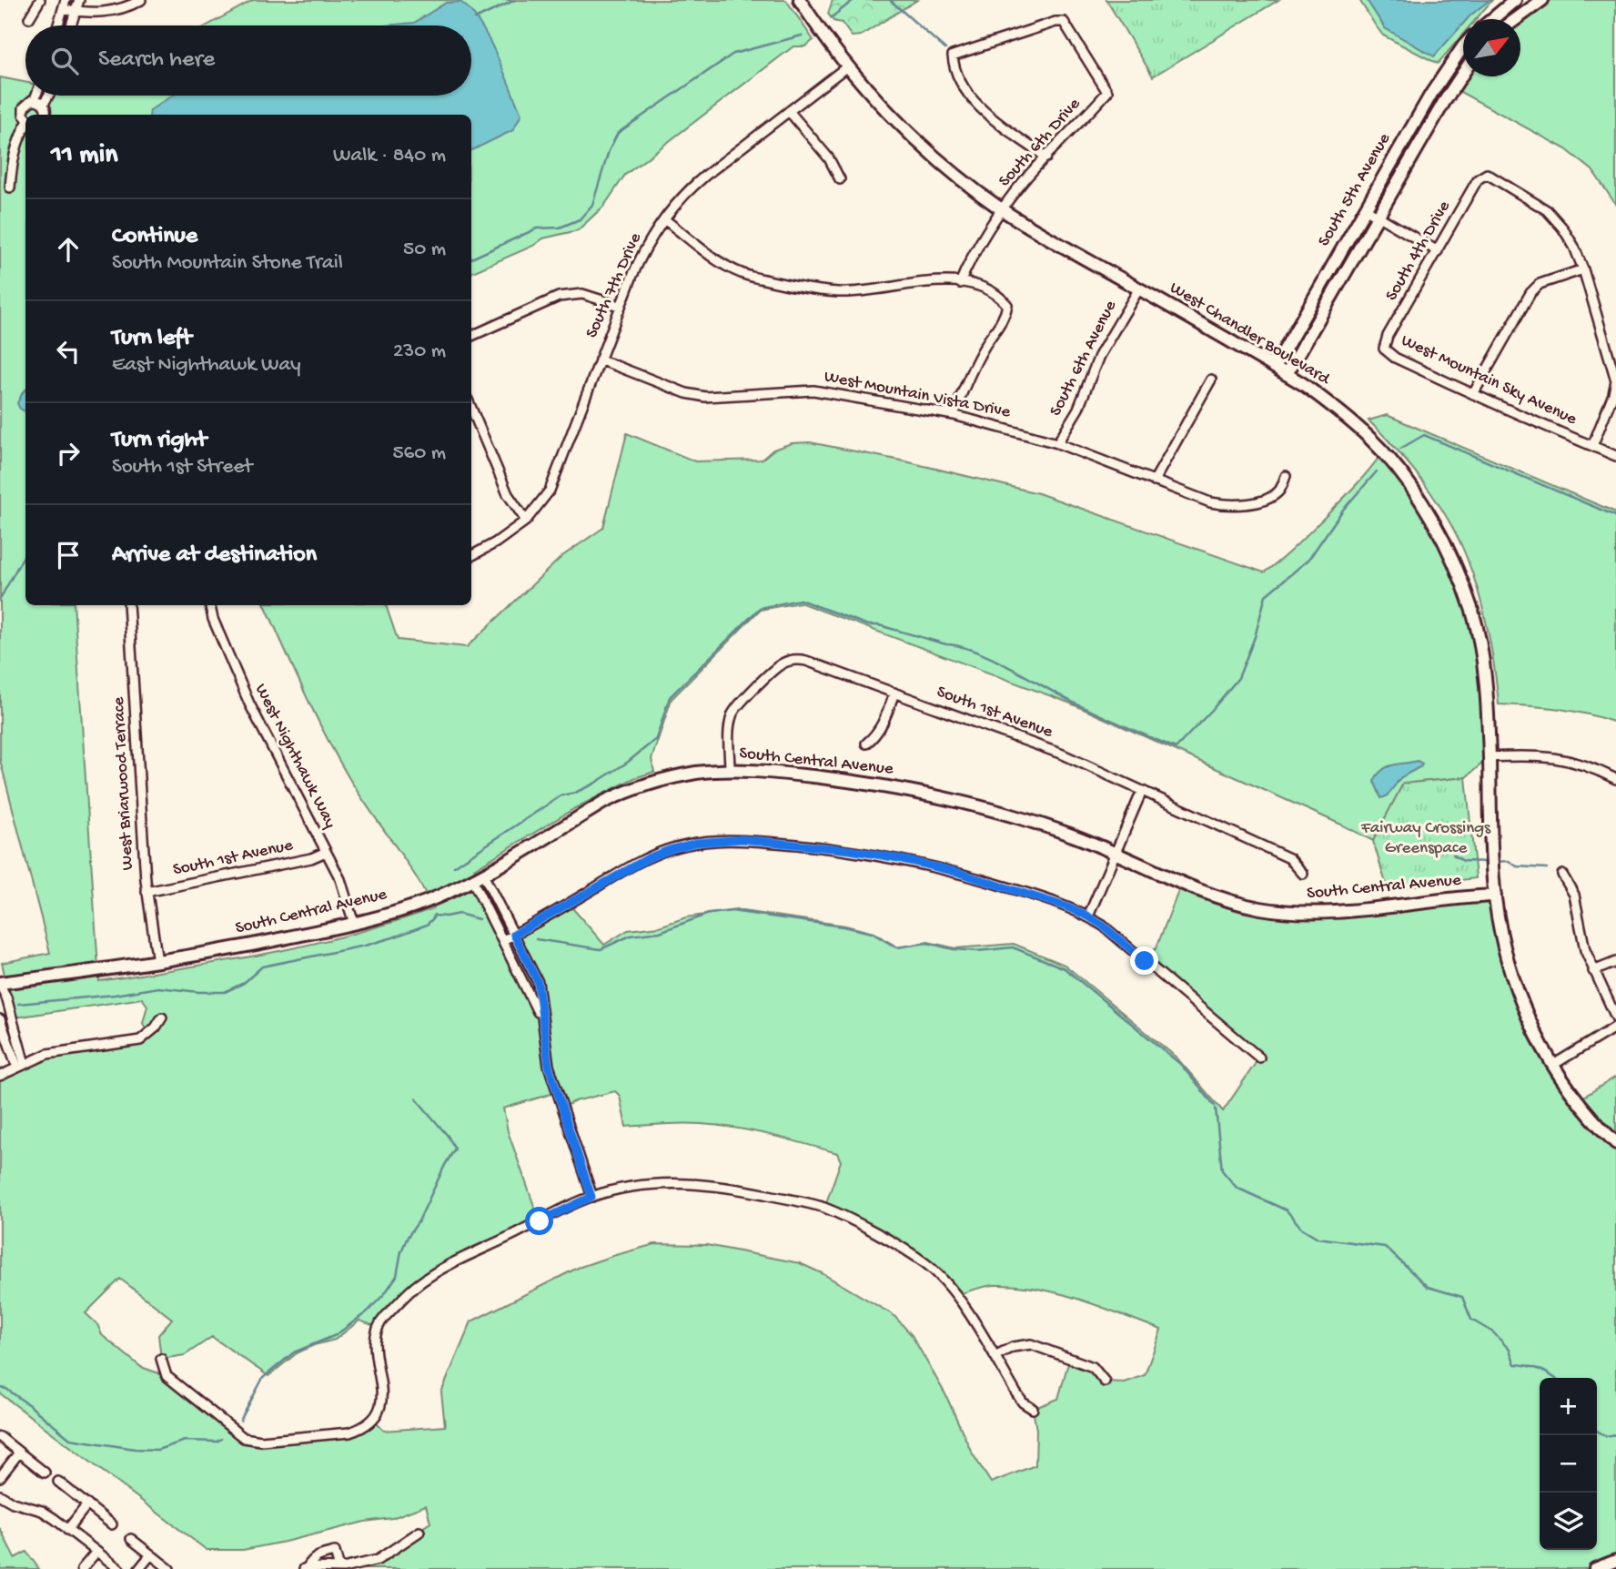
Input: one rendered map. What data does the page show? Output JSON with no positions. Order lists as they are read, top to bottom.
{
  "streets": {
    "street": [
      "South 6th Drive",
      "South 5th Avenue",
      "South 4th Drive",
      "South 7th Drive",
      "West Chandler Boulevard",
      "South 6th Avenue",
      "West Mountain Sky Avenue",
      "West Mountain Vista Drive",
      "South 1st Avenue",
      "West Nighthawk Way",
      "South Central Avenue",
      "West Briarwood Terrace"
    ]
  },
  "crossings": [
    ["South 6th Drive", "West Chandler Boulevard"],
    ["South 5th Avenue", "West Chandler Boulevard"],
    ["South 4th Drive", "West Mountain Sky Avenue"],
    ["South 7th Drive", "West Chandler Boulevard"],
    ["South 7th Drive", "West Mountain Vista Drive"],
    ["West Chandler Boulevard", "South 6th Avenue"],
    ["West Chandler Boulevard", "South Central Avenue"],
    ["South 6th Avenue", "West Mountain Vista Drive"],
    ["South 1st Avenue", "West Nighthawk Way"],
    ["South 1st Avenue", "South Central Avenue"],
    ["South 1st Avenue", "West Briarwood Terrace"],
    ["West Nighthawk Way", "South Central Avenue"],
    ["South Central Avenue", "West Briarwood Terrace"]
  ],
  "parks": ["Fairway Crossings Greenspace"],
  "north": "top right",
  "page": {
    "search": "Search here",
    "heading": ["11 min", "Walk · 840 m"],
    "list": [
      ["Continue", "South Mountain Stone Trail", "50 m"],
      ["Turn left", "East Nighthawk Way", "230 m"],
      ["Turn right", "South 1st Street", "560 m"],
      "Arrive at destination"
    ],
    "map_buttons": ["+", "−"]
  }
}
